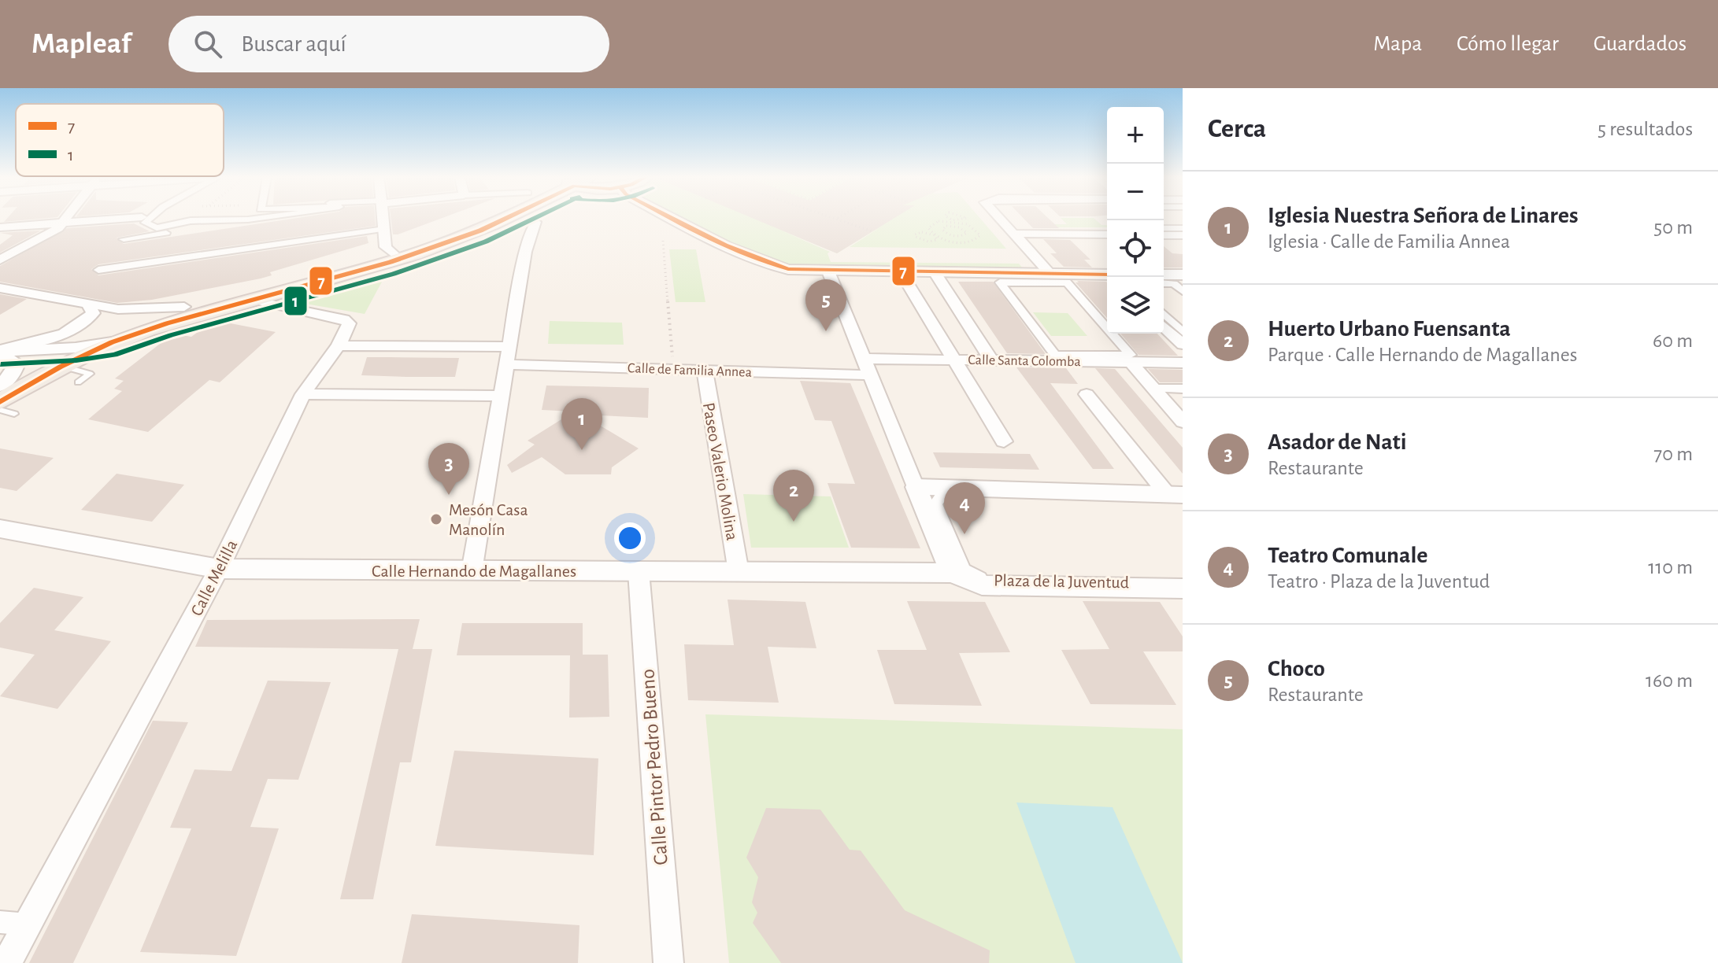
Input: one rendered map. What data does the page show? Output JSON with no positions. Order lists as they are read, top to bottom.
{
  "streets": {
    "street": [
      "Calle Santa Colomba",
      "Calle de Familia Annea",
      "Paseo Valerio Molina",
      "Calle Hernando de Magallanes",
      "Calle Melilla",
      "Plaza de la Juventud",
      "Calle Pintor Pedro Bueno"
    ]
  },
  "crossings": [
    ["Calle de Familia Annea", "Paseo Valerio Molina"],
    ["Paseo Valerio Molina", "Calle Hernando de Magallanes"],
    ["Calle Hernando de Magallanes", "Calle Melilla"],
    ["Calle Hernando de Magallanes", "Plaza de la Juventud"],
    ["Calle Hernando de Magallanes", "Calle Pintor Pedro Bueno"]
  ],
  "places": ["Mesón Casa Manolín"],
  "lines": ["transit line 7", "transit line 1"],
  "legend": ["7", "1"],
  "page": {
    "header": "Mapleaf",
    "search": "Buscar aquí",
    "nav": ["Mapa", "Cómo llegar", "Guardados"],
    "heading": ["Cerca", "5 resultados"],
    "map_buttons": ["+", "−"],
    "list": [
      {
        "mark": "1",
        "name": "Iglesia Nuestra Señora de Linares",
        "note": "Iglesia · Calle de Familia Annea",
        "value": "50 m"
      },
      {
        "mark": "2",
        "name": "Huerto Urbano Fuensanta",
        "note": "Parque · Calle Hernando de Magallanes",
        "value": "60 m"
      },
      {
        "mark": "3",
        "name": "Asador de Nati",
        "note": "Restaurante",
        "value": "70 m"
      },
      {
        "mark": "4",
        "name": "Teatro Comunale",
        "note": "Teatro · Plaza de la Juventud",
        "value": "110 m"
      },
      {
        "mark": "5",
        "name": "Choco",
        "note": "Restaurante",
        "value": "160 m"
      }
    ],
    "pins": [
      "5",
      "1",
      "3",
      "2",
      "4"
    ]
  }
}
